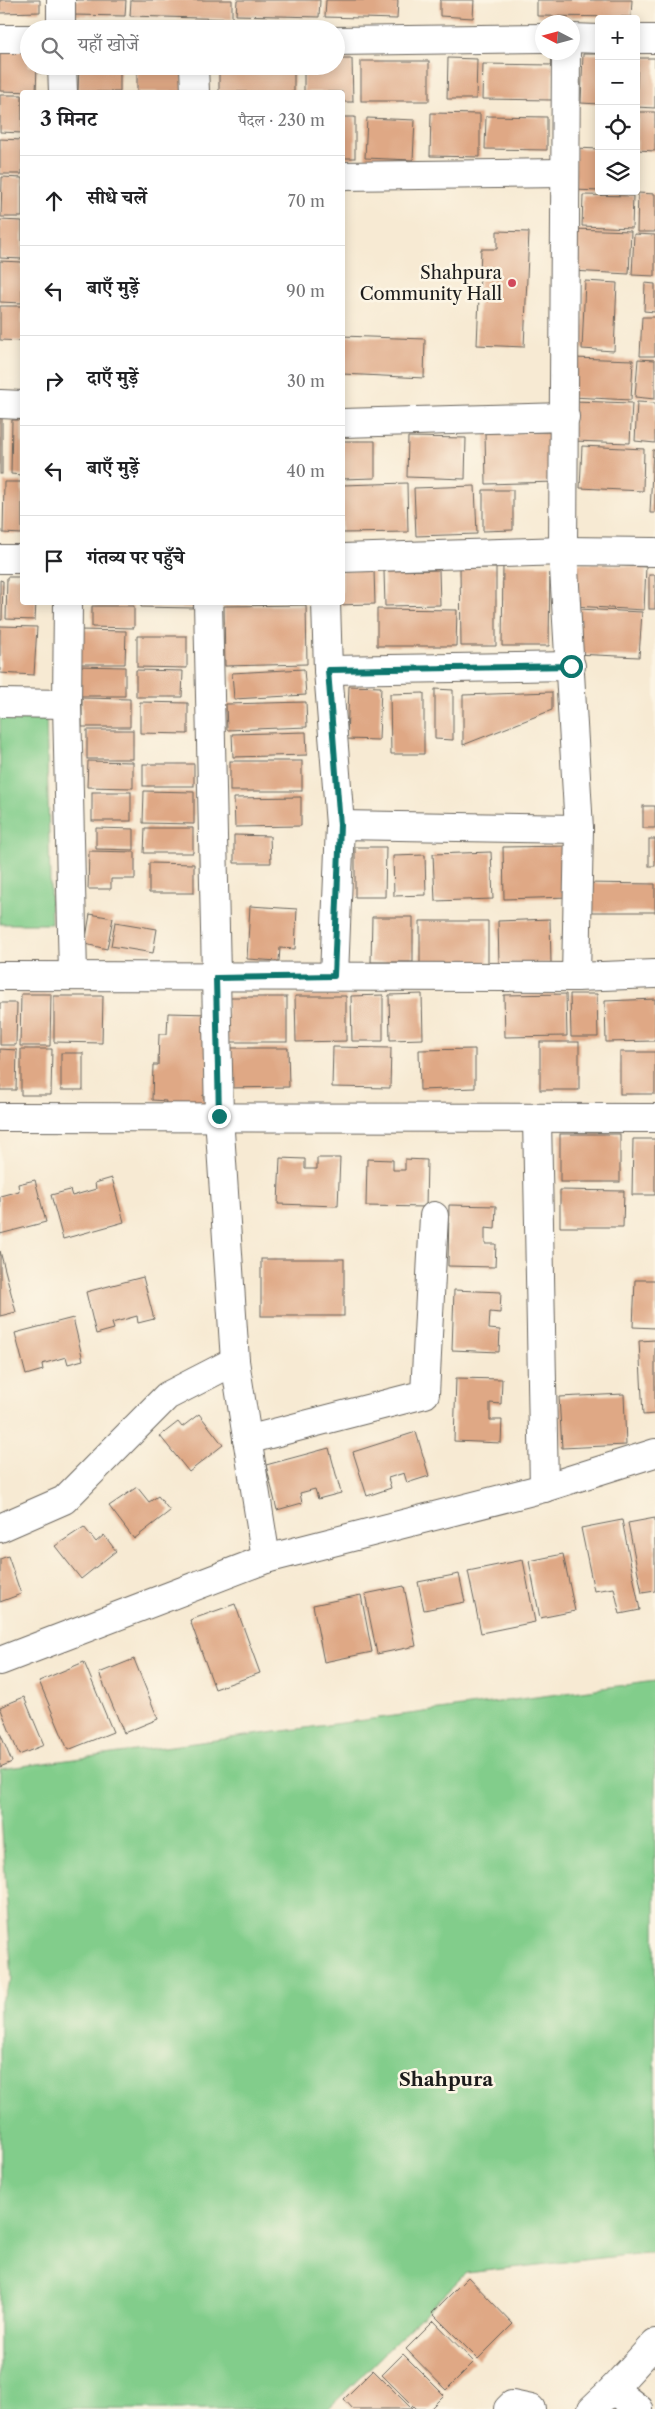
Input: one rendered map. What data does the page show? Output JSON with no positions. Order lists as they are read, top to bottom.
{
  "districts": ["Shahpura"],
  "places": ["Shahpura Community Hall"],
  "north": "left",
  "page": {
    "map_buttons": ["+", "−"],
    "search": "यहाँ खोजें",
    "heading": ["3 मिनट", "पैदल · 230 m"],
    "list": [
      ["सीधे चलें", "70 m"],
      ["बाएँ मुड़ें", "90 m"],
      ["दाएँ मुड़ें", "30 m"],
      ["बाएँ मुड़ें", "40 m"],
      "गंतव्य पर पहुँचे"
    ]
  }
}
